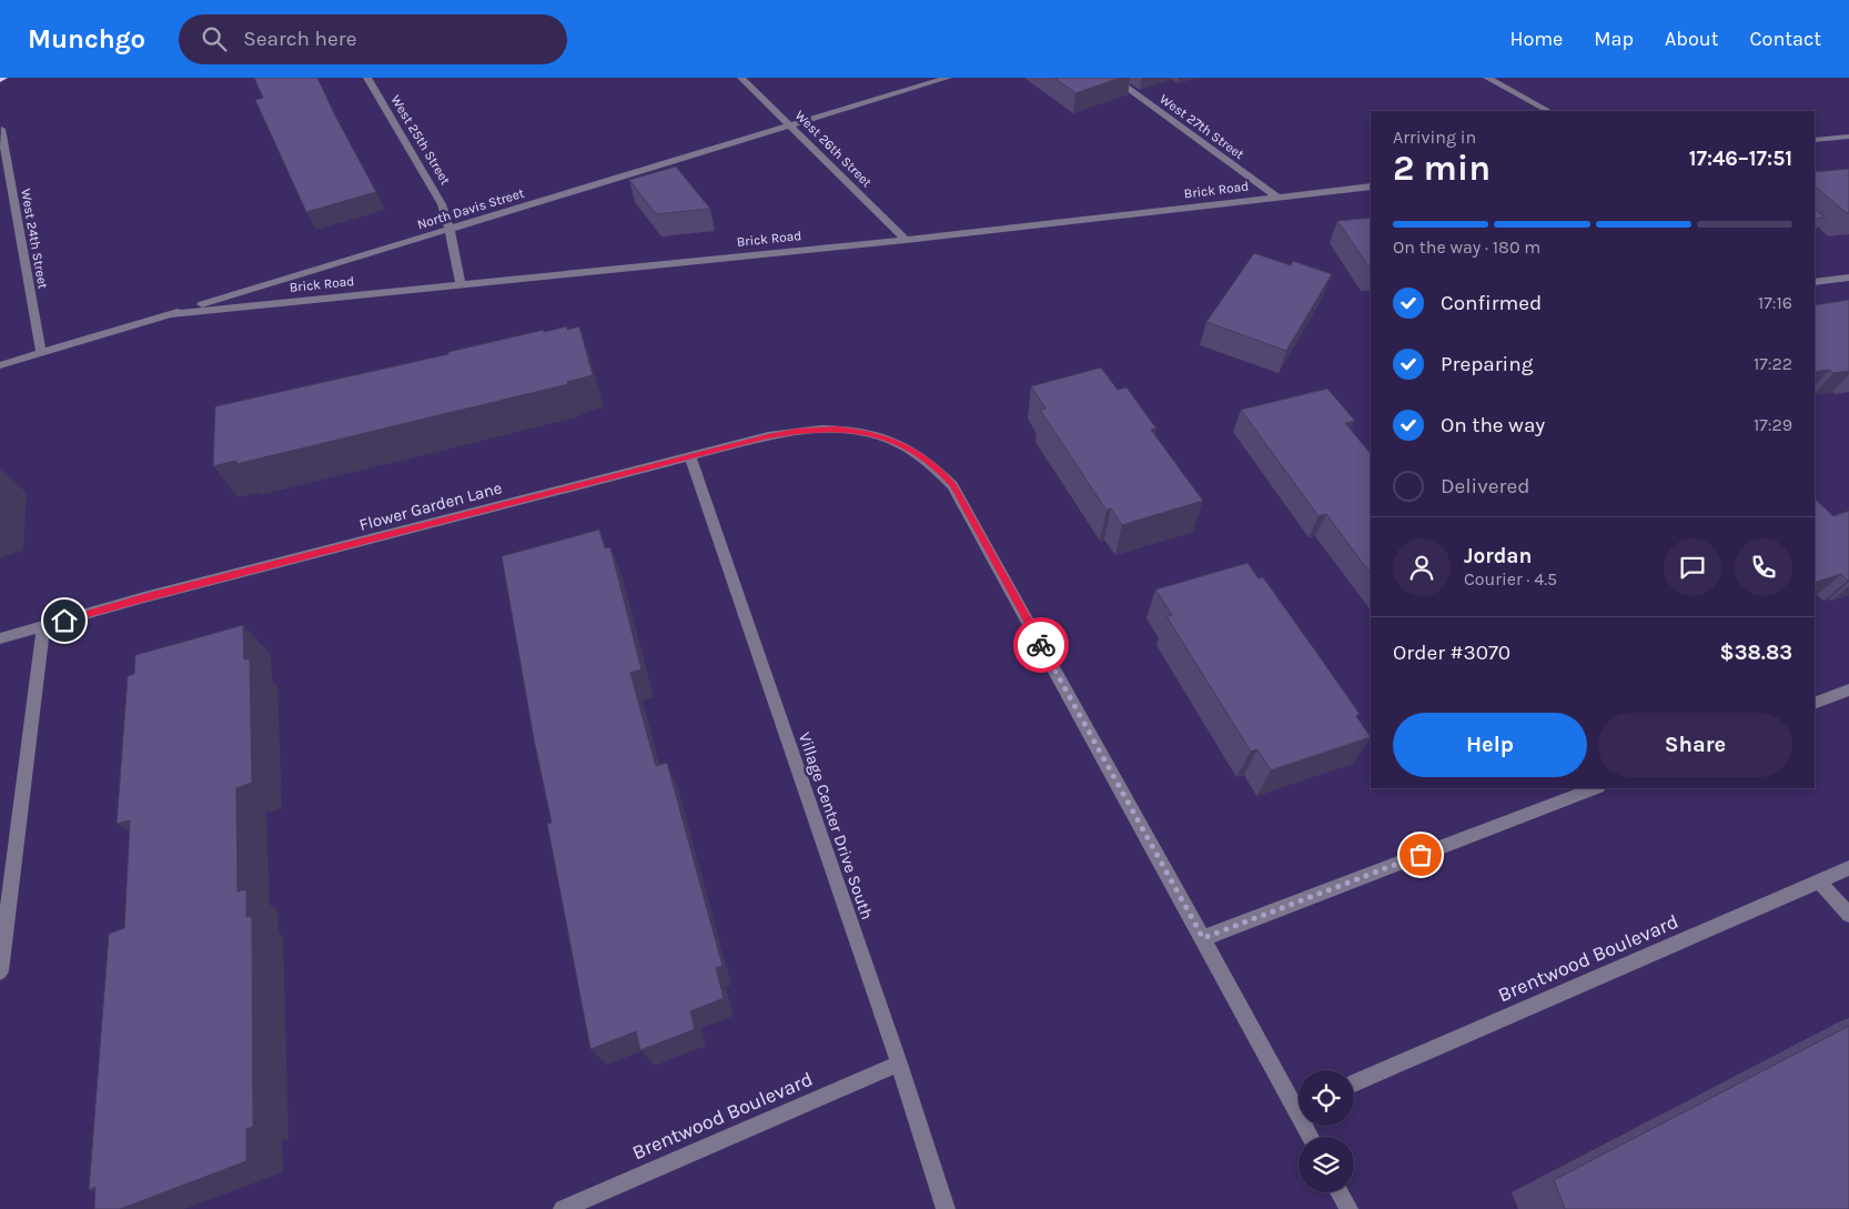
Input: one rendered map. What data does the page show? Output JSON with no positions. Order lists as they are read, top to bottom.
{
  "streets": {
    "street": [
      "West 27th Street",
      "West 25th Street",
      "West 26th Street",
      "Brick Road",
      "North Davis Street",
      "West 24th Street",
      "Flower Garden Lane",
      "Village Center Drive South",
      "Brentwood Boulevard"
    ]
  },
  "crossings": [
    ["West 27th Street", "Brick Road"],
    ["West 25th Street", "Brick Road"],
    ["West 25th Street", "North Davis Street"],
    ["West 26th Street", "Brick Road"],
    ["West 26th Street", "North Davis Street"],
    ["Brick Road", "North Davis Street"],
    ["North Davis Street", "West 24th Street"],
    ["Flower Garden Lane", "Village Center Drive South"],
    ["Village Center Drive South", "Brentwood Boulevard"]
  ],
  "page": {
    "header": "Munchgo",
    "search": "Search here",
    "nav": [
      "Home",
      "Map",
      "About",
      "Contact"
    ],
    "heading": ["2 min", "Arriving in", "17:46–17:51"],
    "panel": [
      "Jordan",
      "Courier · 4.5",
      "Order #3070",
      "$38.83"
    ],
    "bar": "On the way · 180 m",
    "list": [
      ["Confirmed", "17:16"],
      ["Preparing", "17:22"],
      ["On the way", "17:29"],
      "Delivered"
    ],
    "buttons": ["Help", "Share"]
  }
}
